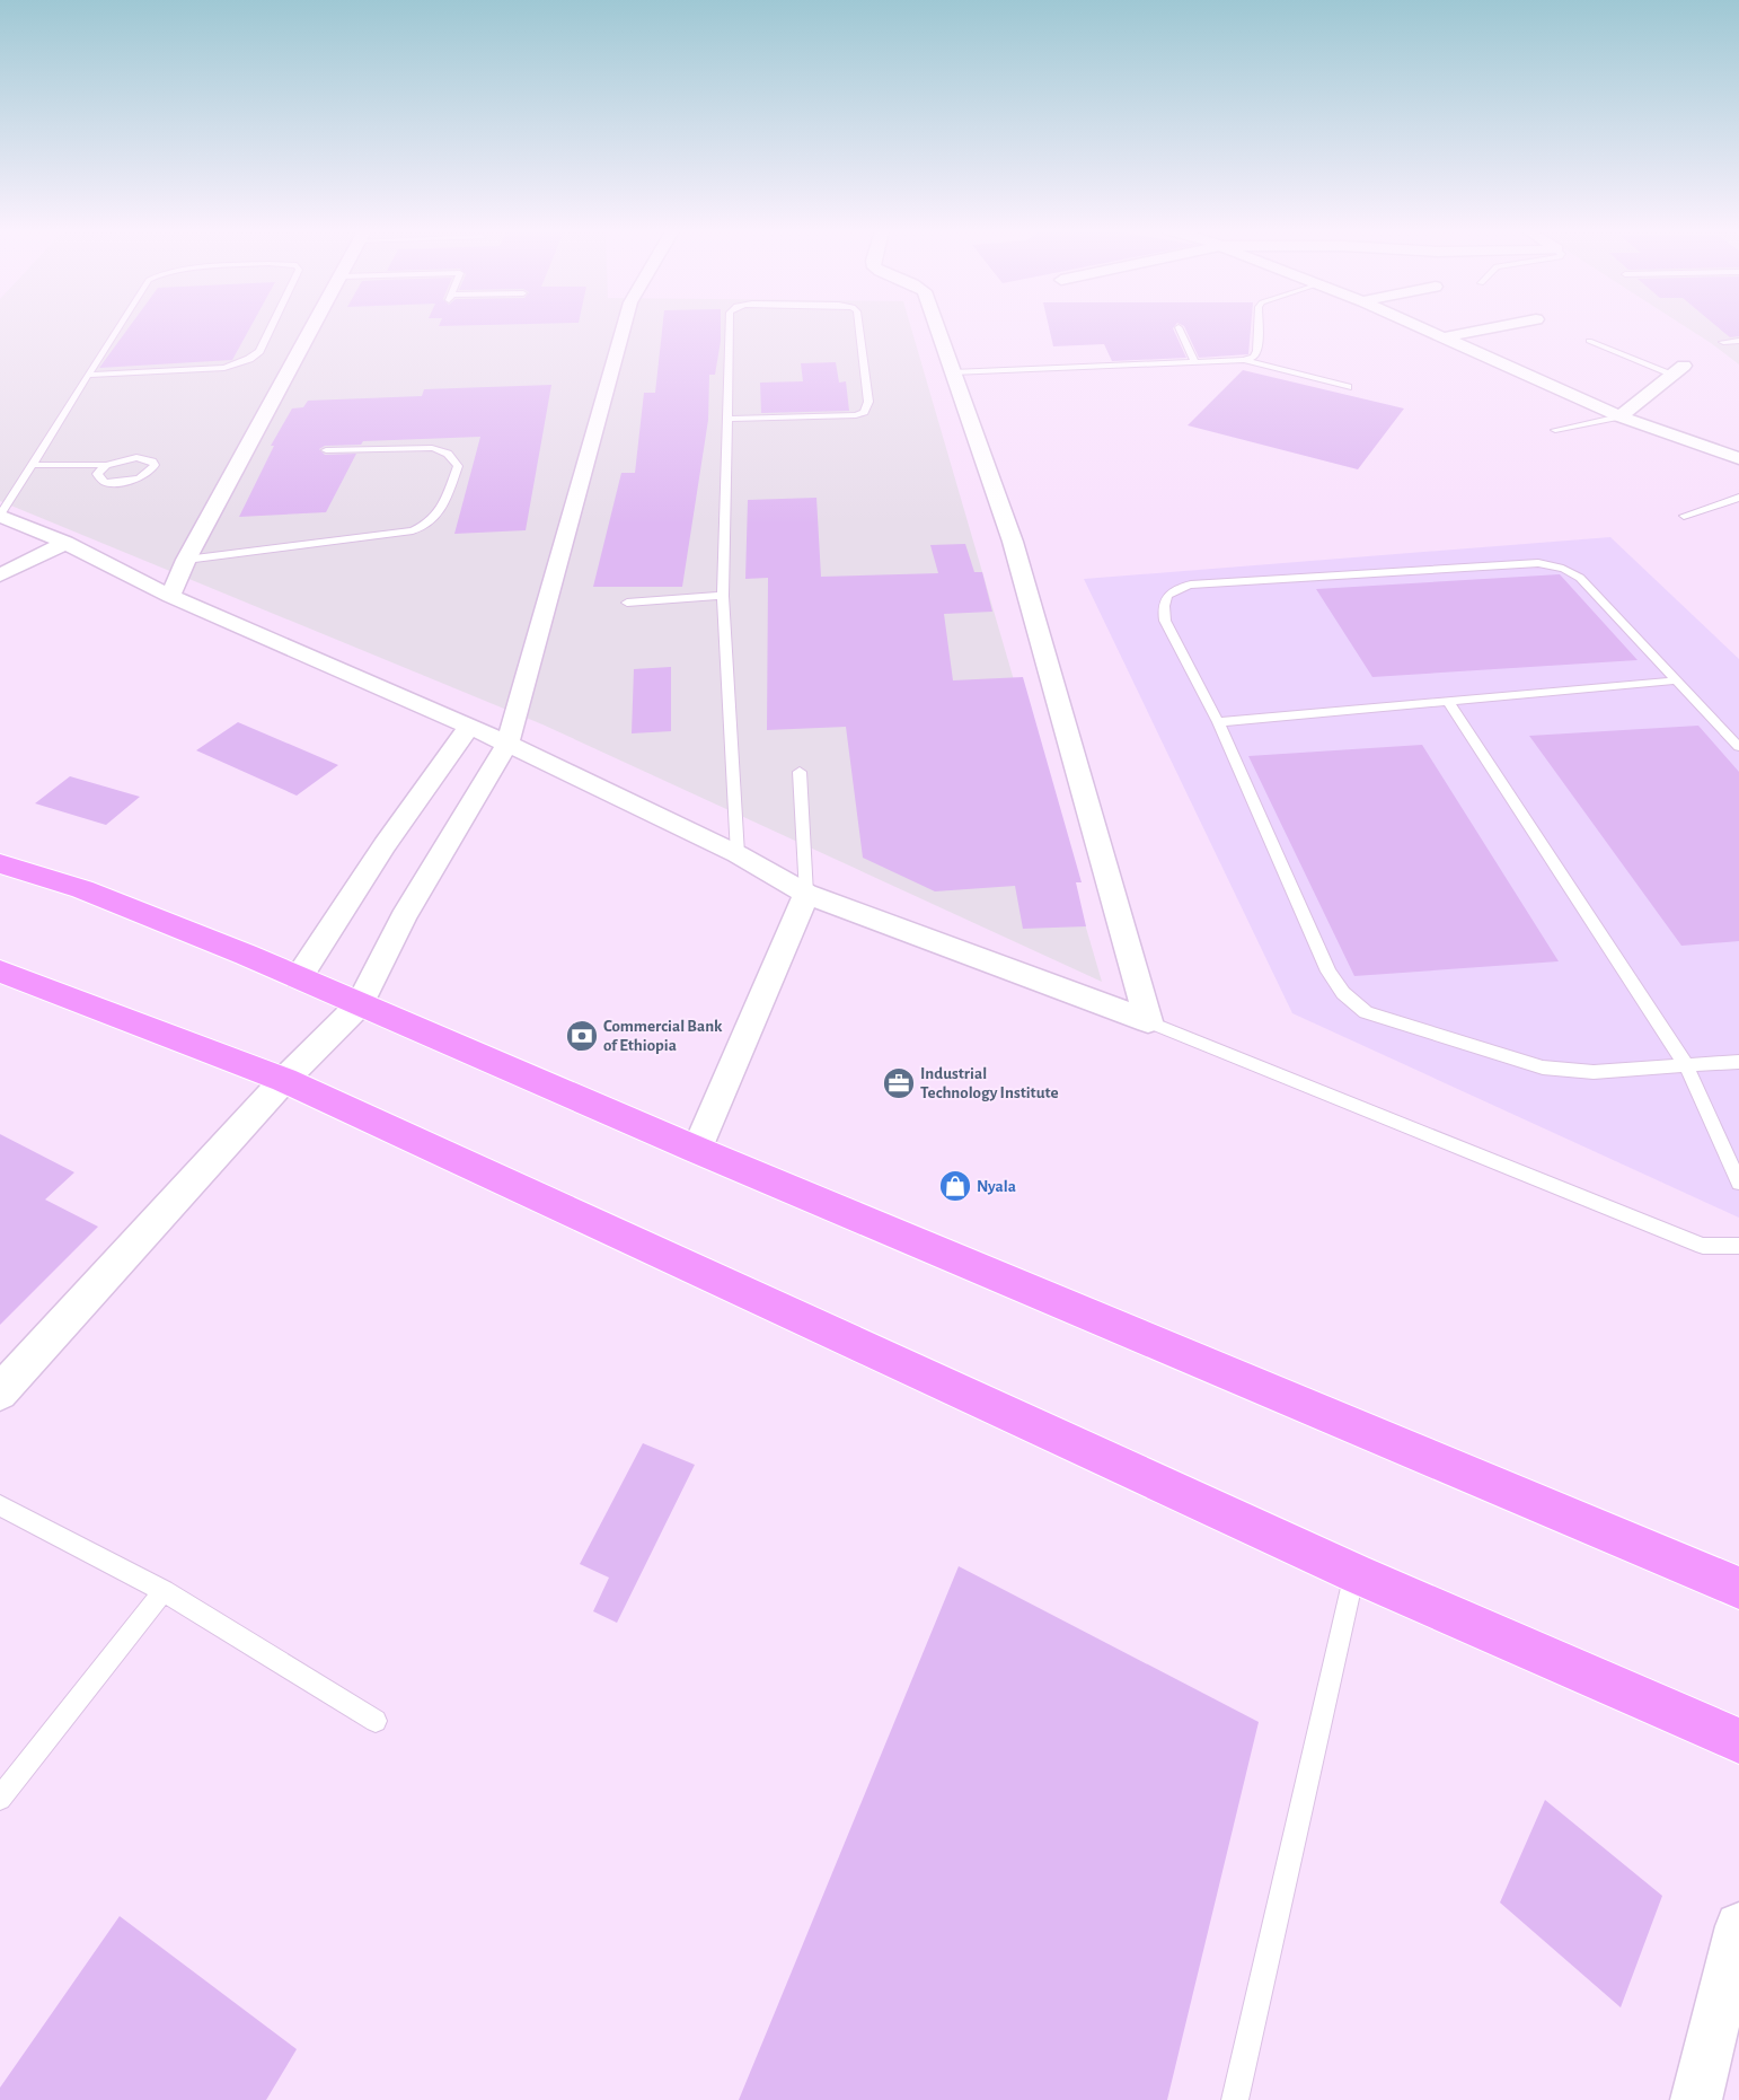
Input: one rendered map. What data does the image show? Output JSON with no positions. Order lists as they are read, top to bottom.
{
  "places": {
    "bank": ["Commercial Bank of Ethiopia"],
    "office": ["Industrial Technology Institute"],
    "shop": ["Nyala"]
  }
}
